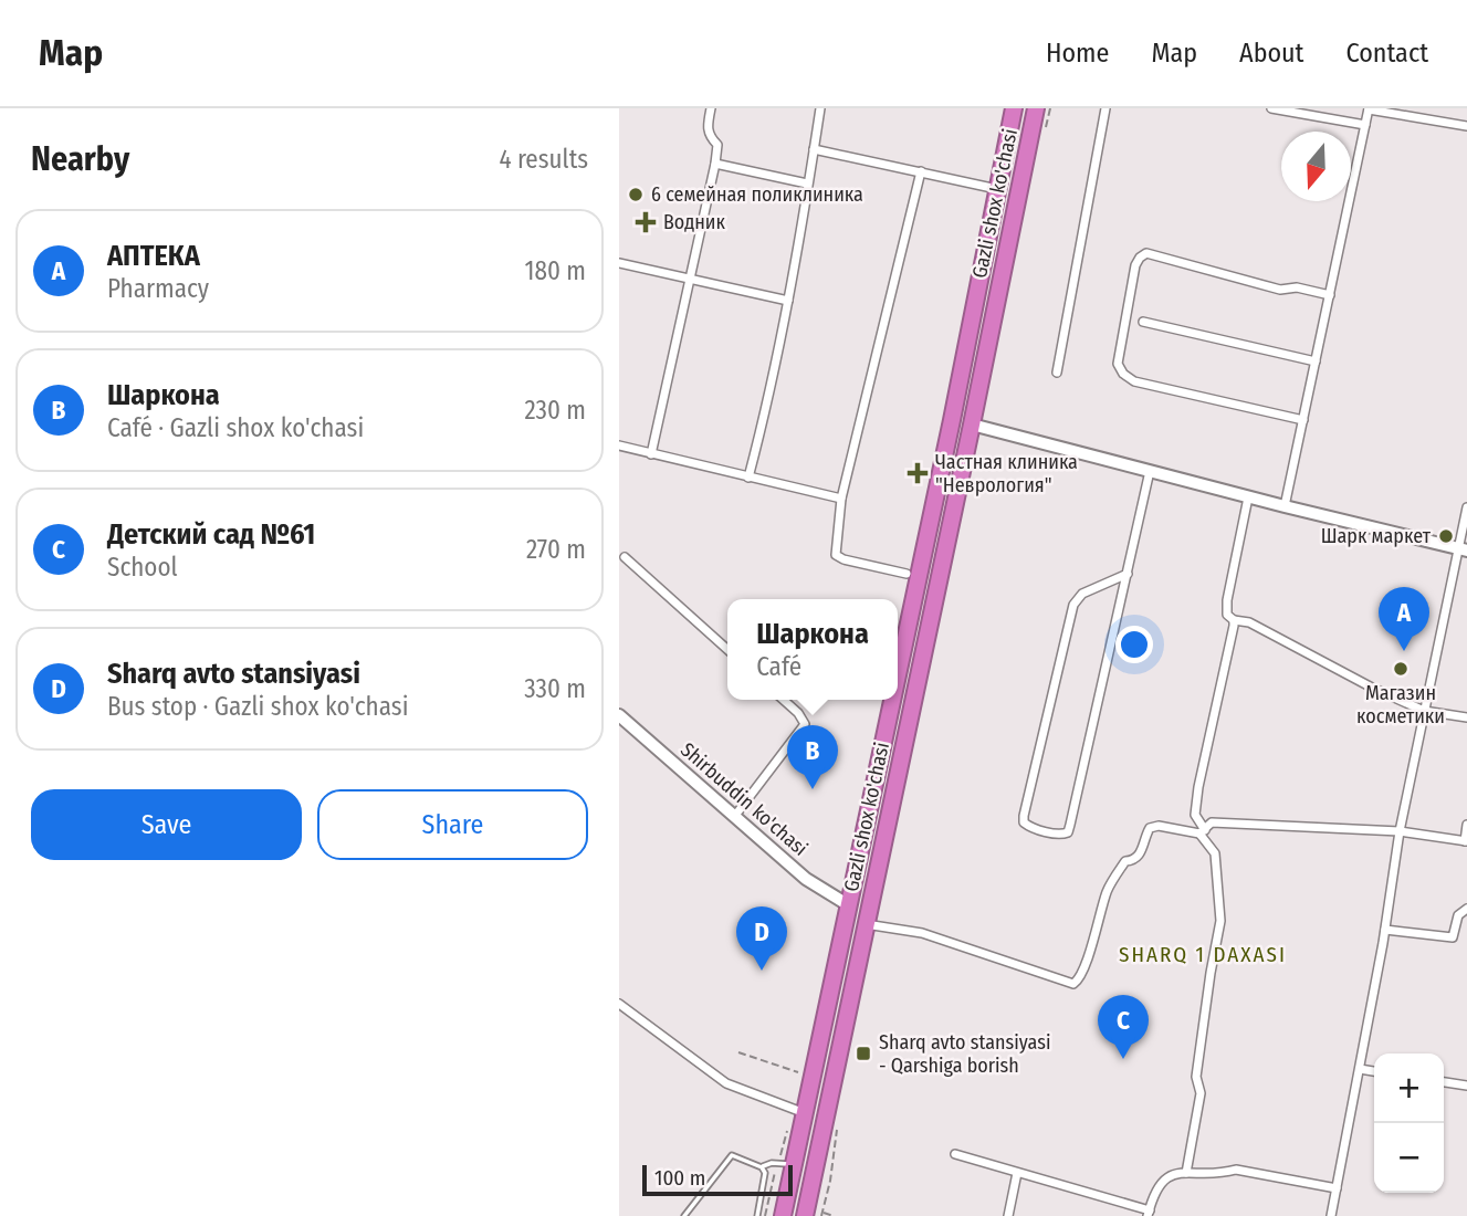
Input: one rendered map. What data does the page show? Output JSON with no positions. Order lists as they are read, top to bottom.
{
  "streets": {
    "highway": ["Gazli shox ko'chasi"],
    "street": ["Shirbuddin ko'chasi"]
  },
  "crossings": [
    ["Gazli shox ko'chasi", "Shirbuddin ko'chasi"]
  ],
  "districts": ["SHARQ 1 DAXASI"],
  "places": {
    "other": ["6 семейная поликлиника", "Шарк маркет", "Магазин косметики"],
    "health": ["Водник", "Частная клиника \"Неврология\""],
    "transit": ["Sharq avto stansiyasi - Qarshiga borish"]
  },
  "scale_bar": "100 m",
  "north": "bottom",
  "page": {
    "header": "Map",
    "nav": [
      "Home",
      "Map",
      "About",
      "Contact"
    ],
    "heading": ["Nearby", "4 results"],
    "list": [
      {
        "mark": "A",
        "name": "АПТЕКА",
        "note": "Pharmacy",
        "value": "180 m"
      },
      {
        "mark": "B",
        "name": "Шаркона",
        "note": "Café · Gazli shox ko'chasi",
        "value": "230 m"
      },
      {
        "mark": "C",
        "name": "Детский сад №61",
        "note": "School",
        "value": "270 m"
      },
      {
        "mark": "D",
        "name": "Sharq avto stansiyasi",
        "note": "Bus stop · Gazli shox ko'chasi",
        "value": "330 m"
      }
    ],
    "pins": [
      "A",
      "B",
      "D",
      "C"
    ],
    "popup": ["Шаркона", "Café"],
    "buttons": ["Save", "Share"],
    "map_buttons": ["+", "−"],
    "scale": "100 m"
  }
}
